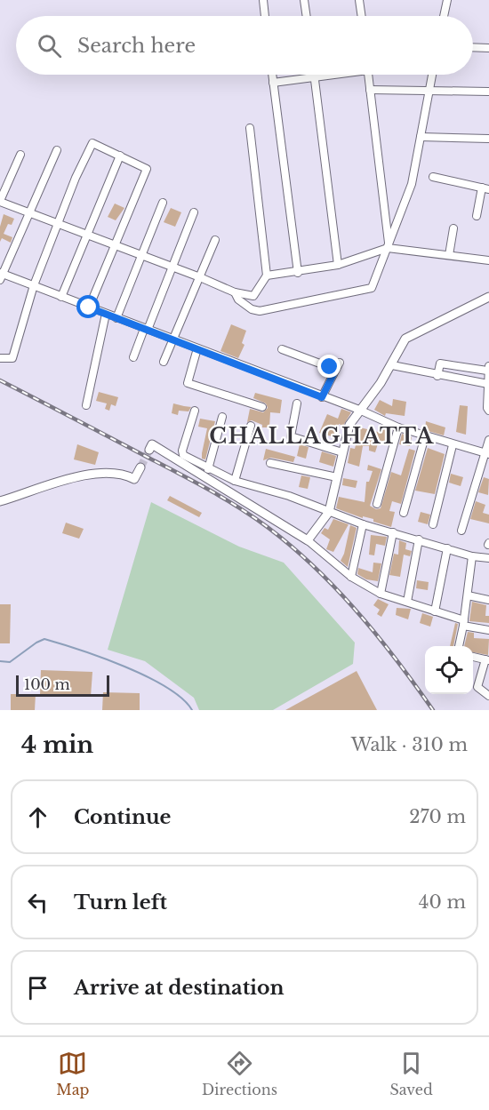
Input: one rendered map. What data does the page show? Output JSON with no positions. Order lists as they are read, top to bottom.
{
  "districts": ["CHALLAGHATTA"],
  "scale_bar": "100 m",
  "page": {
    "search": "Search here",
    "scale": "100 m",
    "heading": ["4 min", "Walk · 310 m"],
    "list": [
      ["Continue", "270 m"],
      ["Turn left", "40 m"],
      "Arrive at destination"
    ],
    "nav": ["Map", "Directions", "Saved"]
  }
}
